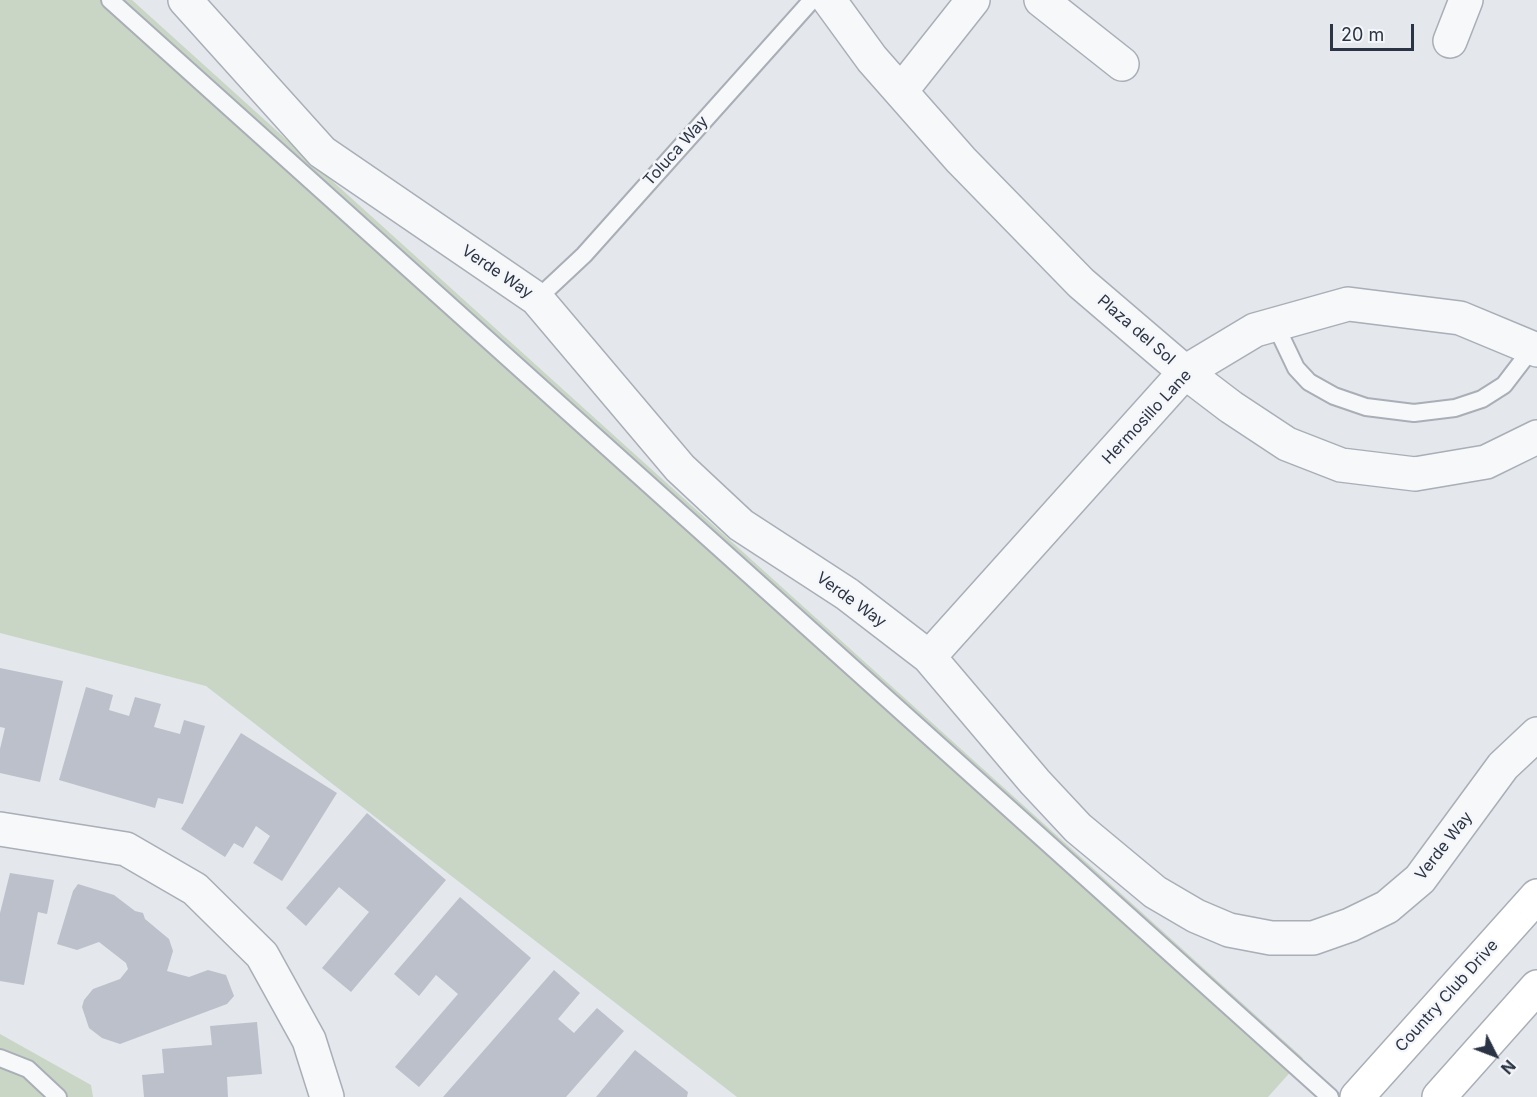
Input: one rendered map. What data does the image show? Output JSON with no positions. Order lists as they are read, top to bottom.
{
  "streets": {
    "main road": ["Country Club Drive"],
    "street": ["Verde Way", "Plaza del Sol", "Hermosillo Lane"],
    "lane": ["Toluca Way"]
  },
  "crossings": [
    ["Toluca Way", "Verde Way"],
    ["Verde Way", "Hermosillo Lane"],
    ["Plaza del Sol", "Hermosillo Lane"]
  ],
  "scale_bar": "20 m",
  "north": "bottom right"
}
